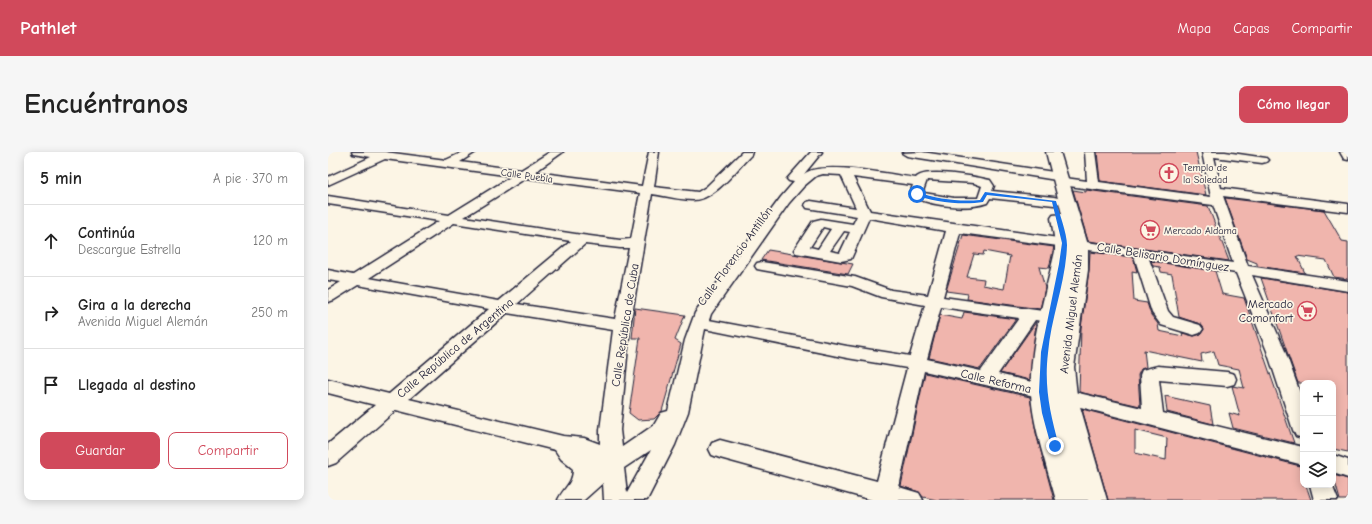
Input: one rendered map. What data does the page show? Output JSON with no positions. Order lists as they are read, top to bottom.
{
  "streets": {
    "main road": ["Avenida Miguel Alemán"],
    "street": [
      "Calle Puebla",
      "Calle Florencio Antillón",
      "Calle Belisario Domínguez",
      "Calle República de Cuba",
      "Calle República de Argentina",
      "Calle Reforma"
    ]
  },
  "crossings": [
    ["Calle Puebla", "Calle República de Cuba"],
    ["Calle Florencio Antillón", "Calle República de Cuba"],
    ["Calle Belisario Domínguez", "Avenida Miguel Alemán"],
    ["Avenida Miguel Alemán", "Calle Reforma"]
  ],
  "places": {
    "church": ["Templo de la Soledad"],
    "supermarket": ["Mercado Aldama", "Mercado Comonfort"]
  },
  "page": {
    "header": "Pathlet",
    "nav": ["Mapa", "Capas", "Compartir"],
    "buttons": [
      "Cómo llegar",
      ["Guardar", "Compartir"]
    ],
    "title": "Encuéntranos",
    "heading": ["5 min", "A pie · 370 m"],
    "list": [
      ["Continúa", "Descargue Estrella", "120 m"],
      ["Gira a la derecha", "Avenida Miguel Alemán", "250 m"],
      "Llegada al destino"
    ],
    "map_buttons": ["+", "−"]
  }
}
